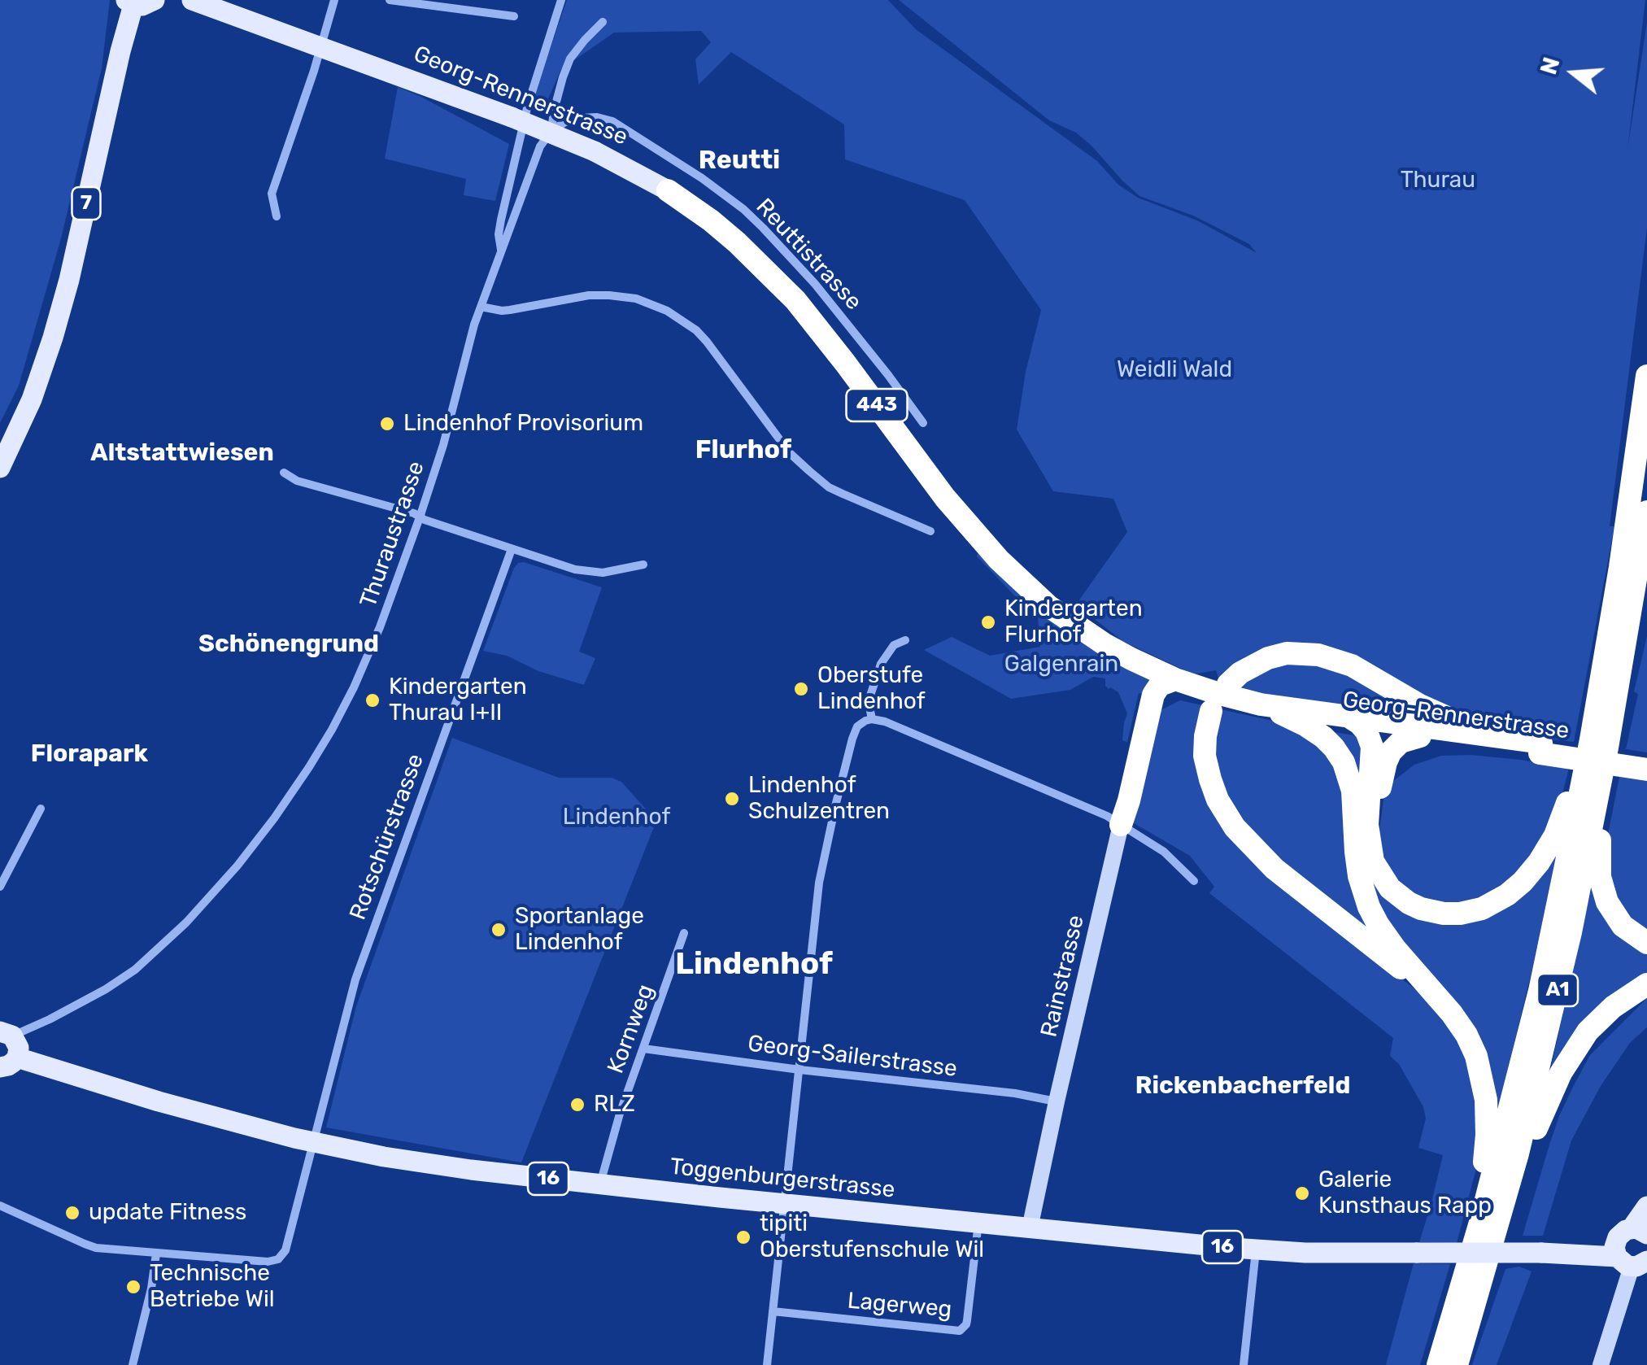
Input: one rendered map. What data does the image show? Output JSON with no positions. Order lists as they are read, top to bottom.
{
  "streets": {
    "highway": ["Georg-Rennerstrasse", "443", "A1"],
    "main road": ["7", "16", "Toggenburgerstrasse"],
    "street": [
      "Reuttistrasse",
      "Thuraustrasse",
      "Rotschürstrasse",
      "Rainstrasse",
      "Kornweg",
      "Georg-Sailerstrasse",
      "Lagerweg"
    ]
  },
  "crossings": [
    ["Reuttistrasse", "Thuraustrasse"],
    ["Thuraustrasse", "16"],
    ["Rotschürstrasse", "Toggenburgerstrasse"],
    ["Rainstrasse", "Georg-Sailerstrasse"],
    ["Rainstrasse", "Toggenburgerstrasse"],
    ["Kornweg", "Georg-Sailerstrasse"],
    ["Kornweg", "Toggenburgerstrasse"],
    ["16", "Toggenburgerstrasse"],
    ["Toggenburgerstrasse", "Lagerweg"]
  ],
  "districts": [
    "Reutti",
    "Flurhof",
    "Altstattwiesen",
    "Schönengrund",
    "Florapark",
    "Lindenhof",
    "Rickenbacherfeld"
  ],
  "parks": [
    "Thurau",
    "Weidli Wald",
    "Galgenrain",
    "Lindenhof"
  ],
  "places": [
    "Lindenhof Provisorium",
    "Kindergarten Flurhof",
    "Oberstufe Lindenhof",
    "Kindergarten Thurau I+II",
    "Lindenhof Schulzentren",
    "Sportanlage Lindenhof",
    "RLZ",
    "Galerie Kunsthaus Rapp",
    "update Fitness",
    "tipiti Oberstufenschule Wil",
    "Technische Betriebe Wil"
  ],
  "north": "left"
}
